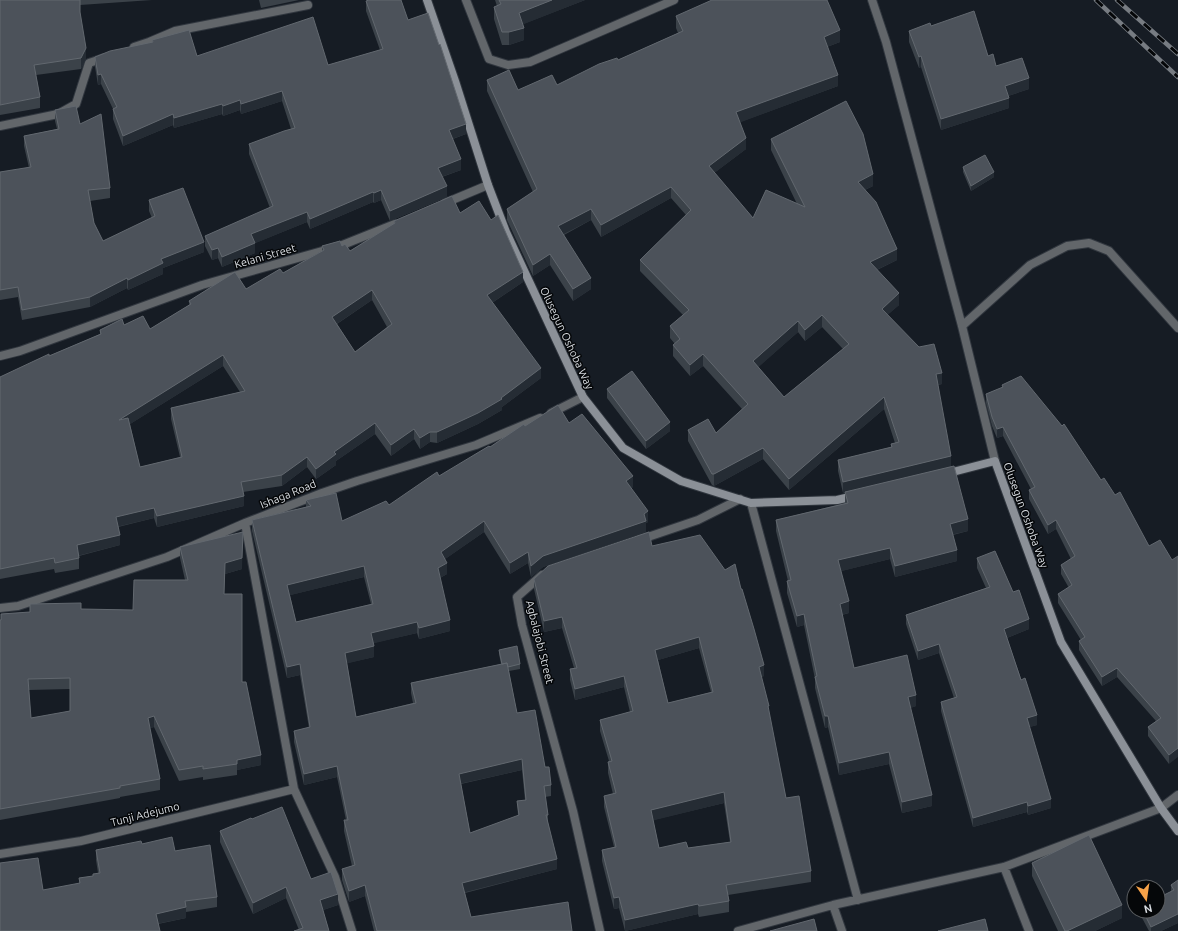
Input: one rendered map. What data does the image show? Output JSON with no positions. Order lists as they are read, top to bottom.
{
  "streets": {
    "main road": ["Olusegun Oshoba Way"],
    "street": [
      "Kelani Street",
      "Ishaga Road",
      "Agbalajobi Street",
      "Tunji Adejumo"
    ]
  },
  "crossings": [
    ["Olusegun Oshoba Way", "Ishaga Road"]
  ],
  "north": "bottom"
}
